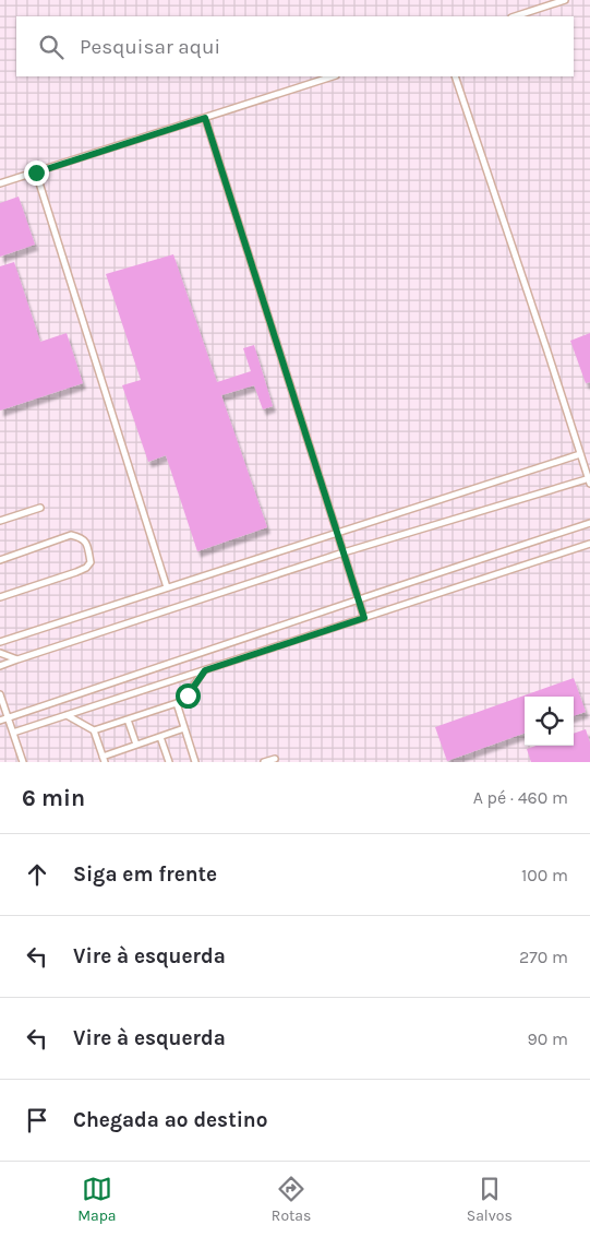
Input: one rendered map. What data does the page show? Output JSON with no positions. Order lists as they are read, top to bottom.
{
  "page": {
    "search": "Pesquisar aqui",
    "heading": ["6 min", "A pé · 460 m"],
    "list": [
      ["Siga em frente", "100 m"],
      ["Vire à esquerda", "270 m"],
      ["Vire à esquerda", "90 m"],
      "Chegada ao destino"
    ],
    "nav": ["Mapa", "Rotas", "Salvos"]
  }
}
